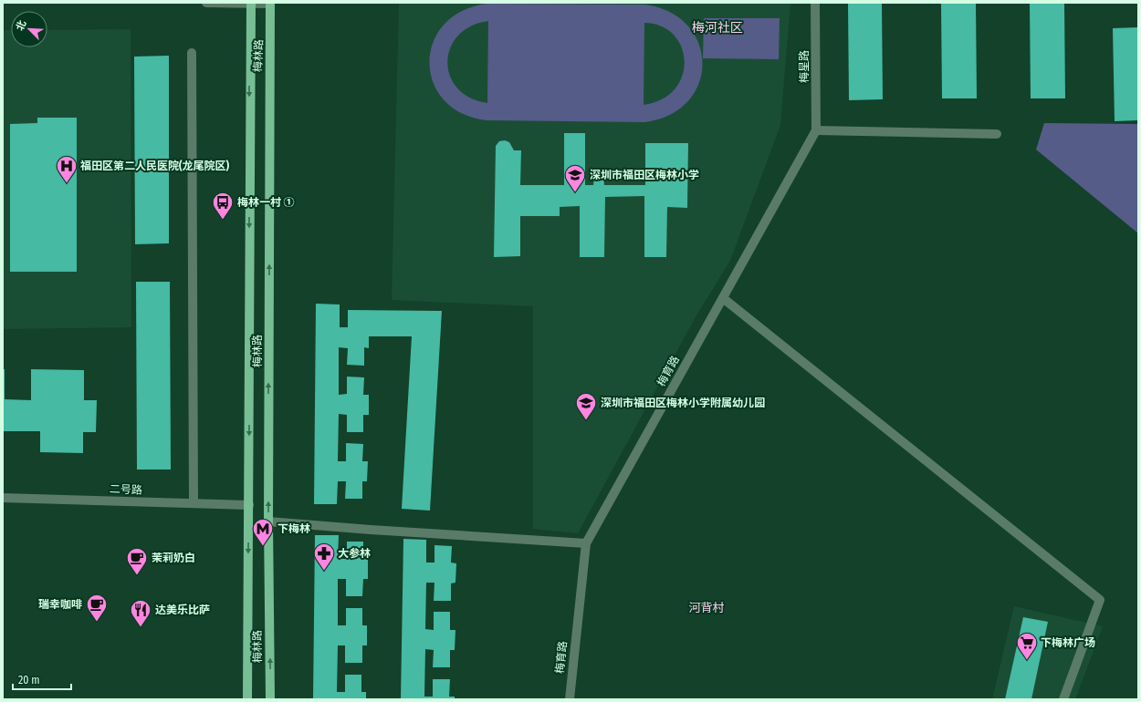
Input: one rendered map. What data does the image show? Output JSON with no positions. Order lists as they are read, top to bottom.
{
  "streets": {
    "main road": ["梅林路"],
    "street": ["梅星路", "梅育路", "二号路"]
  },
  "crossings": [
    ["梅林路", "二号路"],
    ["梅星路", "梅育路"]
  ],
  "districts": ["梅河社区", "河背村"],
  "places": {
    "hospital": ["福田区第二人民医院(龙尾院区)"],
    "school or university": ["深圳市福田区梅林小学", "深圳市福田区梅林小学附属幼儿园"],
    "bus stop": ["梅林一村 ①"],
    "metro station": ["下梅林"],
    "pharmacy": ["大参林"],
    "cafe": ["茉莉奶白", "瑞幸咖啡"],
    "restaurant": ["达美乐比萨"],
    "supermarket": ["下梅林广场"]
  },
  "scale_bar": "20 m",
  "north": "top left"
}
